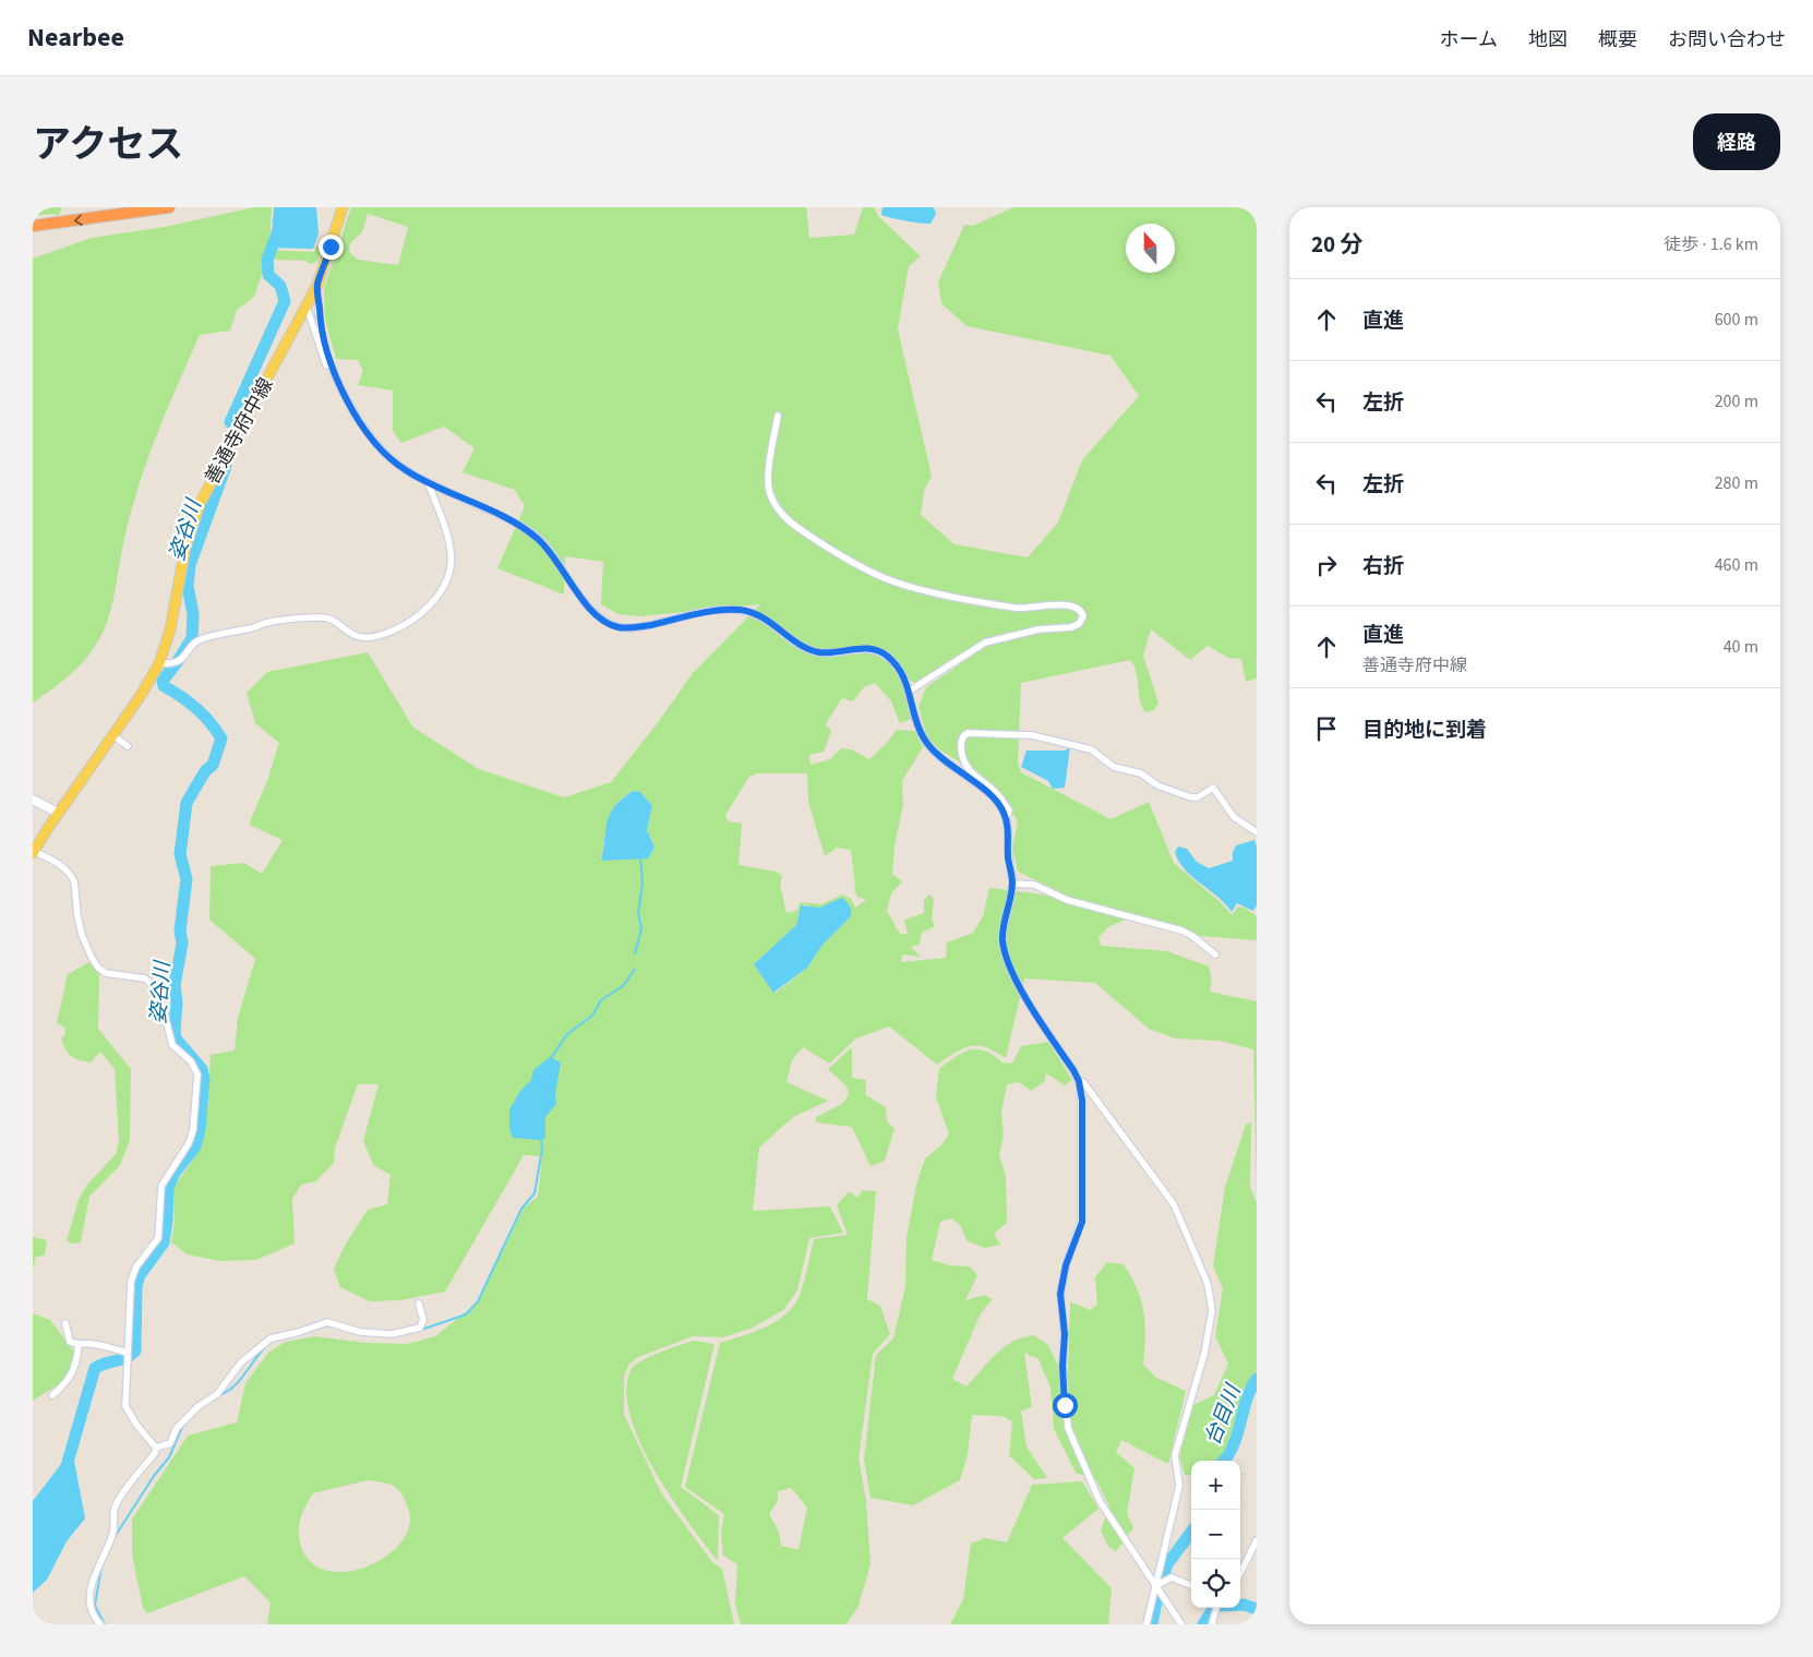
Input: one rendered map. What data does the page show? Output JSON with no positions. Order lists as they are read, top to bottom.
{
  "streets": {
    "main road": ["善通寺府中線"]
  },
  "water": ["姿谷川", "台目川"],
  "north": "top",
  "page": {
    "header": "Nearbee",
    "nav": [
      "ホーム",
      "地図",
      "概要",
      "お問い合わせ"
    ],
    "title": "アクセス",
    "buttons": "経路",
    "heading": ["20 分", "徒歩 · 1.6 km"],
    "list": [
      ["直進", "600 m"],
      ["左折", "200 m"],
      ["左折", "280 m"],
      ["右折", "460 m"],
      ["直進", "善通寺府中線", "40 m"],
      "目的地に到着"
    ],
    "map_buttons": ["+", "−"]
  }
}
